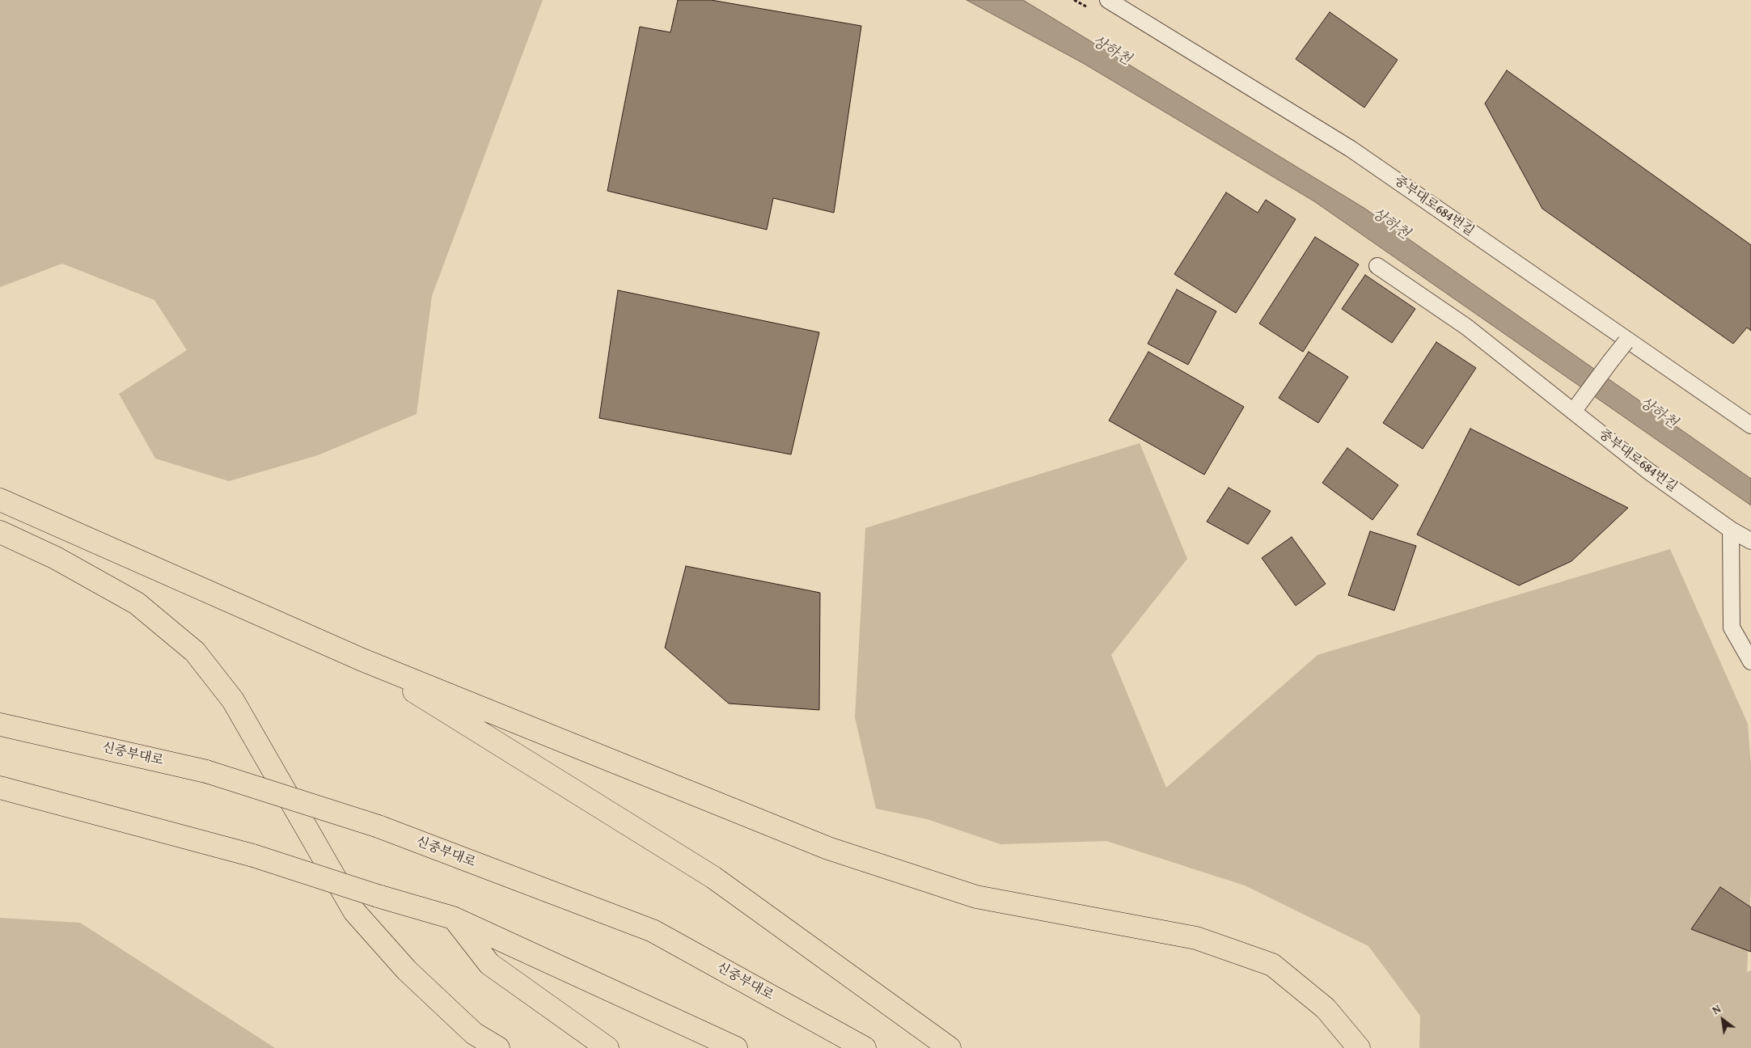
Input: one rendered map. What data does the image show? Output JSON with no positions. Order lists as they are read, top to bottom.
{
  "streets": {
    "highway": ["신중부대로"],
    "lane": ["중부대로684번길"]
  },
  "water": ["상하천"],
  "north": "top left"
}
